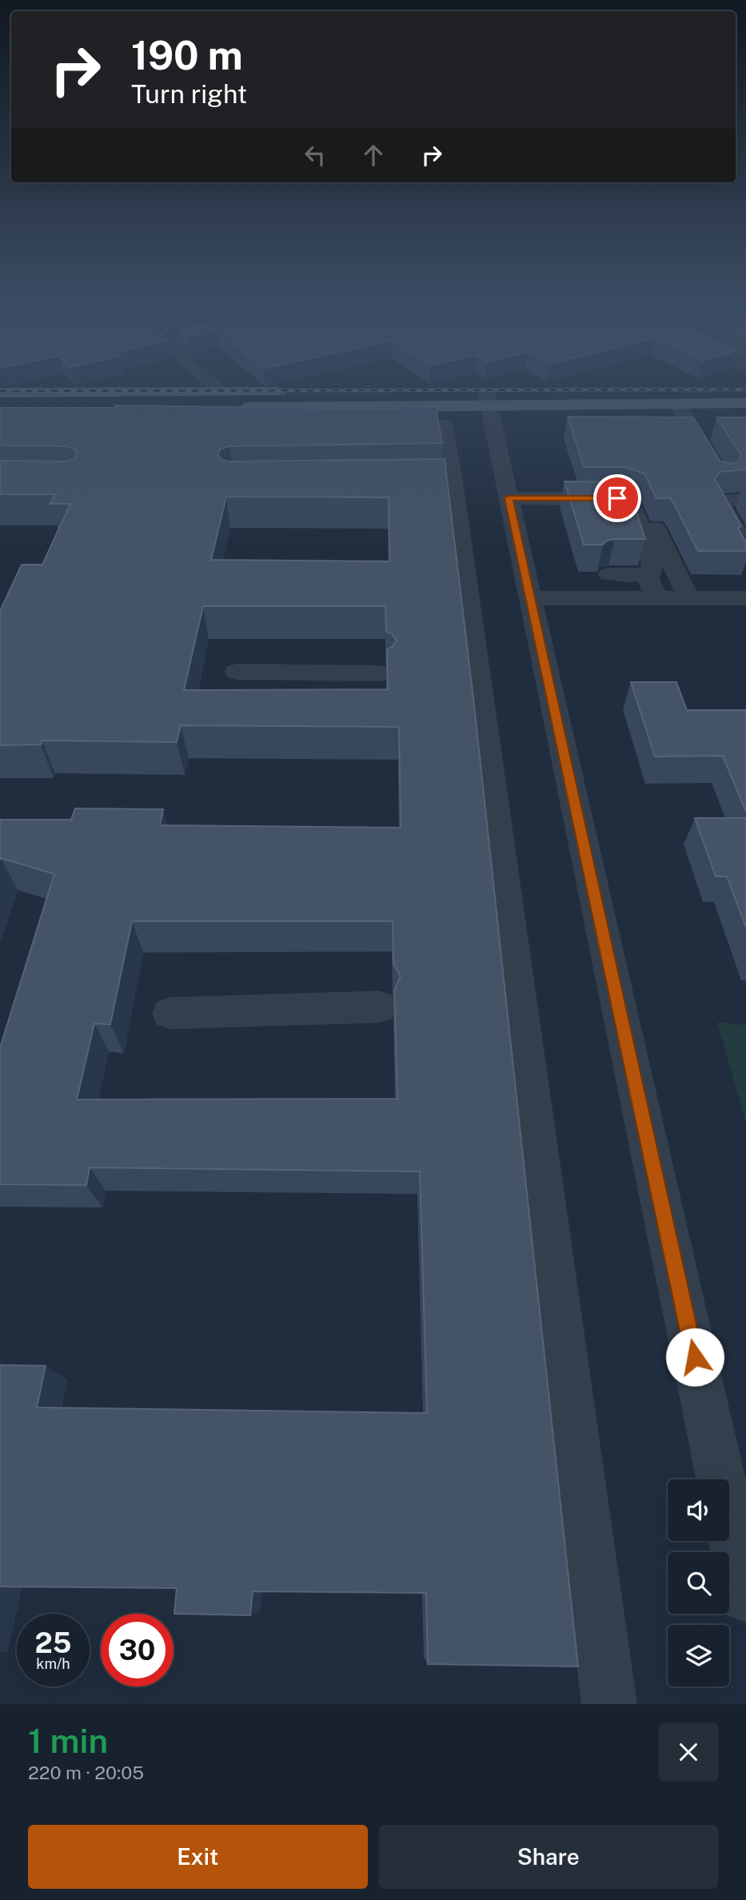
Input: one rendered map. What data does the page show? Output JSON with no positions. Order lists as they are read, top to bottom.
{
  "page": {
    "turn": ["190 m", "Turn right"],
    "speed": "25 km/h",
    "limit": "30",
    "heading": ["1 min", "220 m · 20:05"],
    "buttons": ["Exit", "Share"]
  }
}
